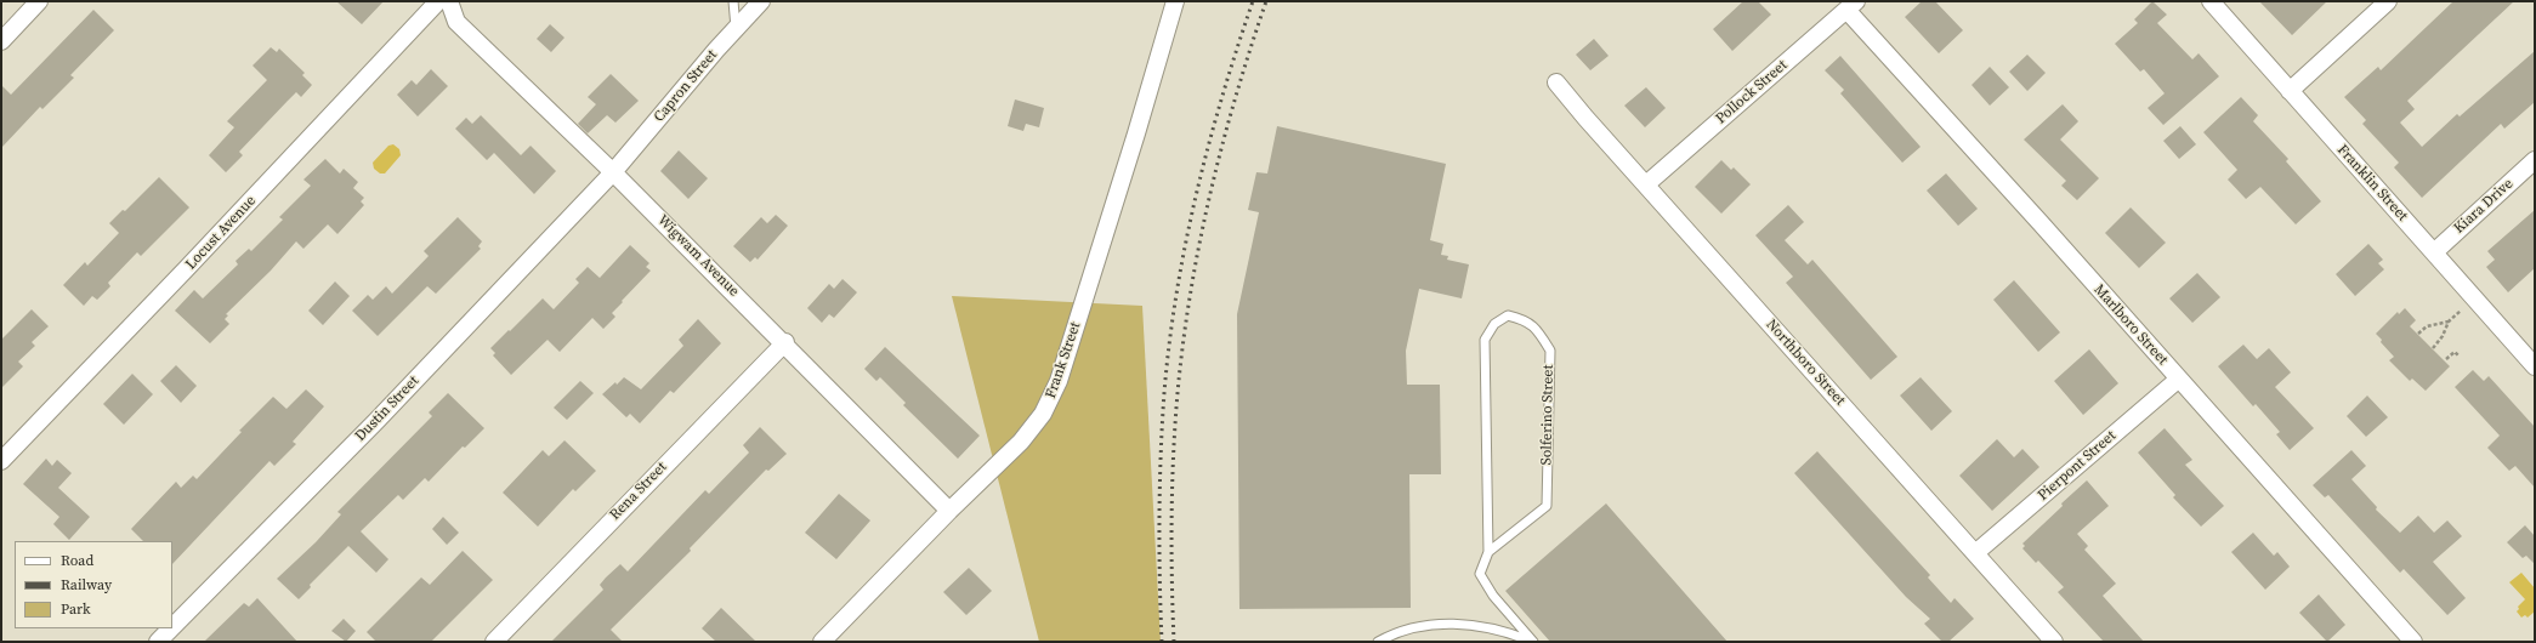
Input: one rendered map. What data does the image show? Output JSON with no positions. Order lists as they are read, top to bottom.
{
  "streets": {
    "street": [
      "Capron Street",
      "Pollock Street",
      "Franklin Street",
      "Kiara Drive",
      "Locust Avenue",
      "Wigwam Avenue",
      "Marlboro Street",
      "Frank Street",
      "Northboro Street",
      "Dustin Street",
      "Pierpont Street",
      "Rena Street"
    ],
    "lane": ["Solferino Street"]
  },
  "crossings": [
    ["Capron Street", "Wigwam Avenue"],
    ["Capron Street", "Dustin Street"],
    ["Pollock Street", "Marlboro Street"],
    ["Pollock Street", "Northboro Street"],
    ["Franklin Street", "Kiara Drive"],
    ["Wigwam Avenue", "Frank Street"],
    ["Wigwam Avenue", "Dustin Street"],
    ["Wigwam Avenue", "Rena Street"],
    ["Marlboro Street", "Pierpont Street"],
    ["Northboro Street", "Pierpont Street"]
  ],
  "legend": ["Road", "Railway", "Park"]
}
